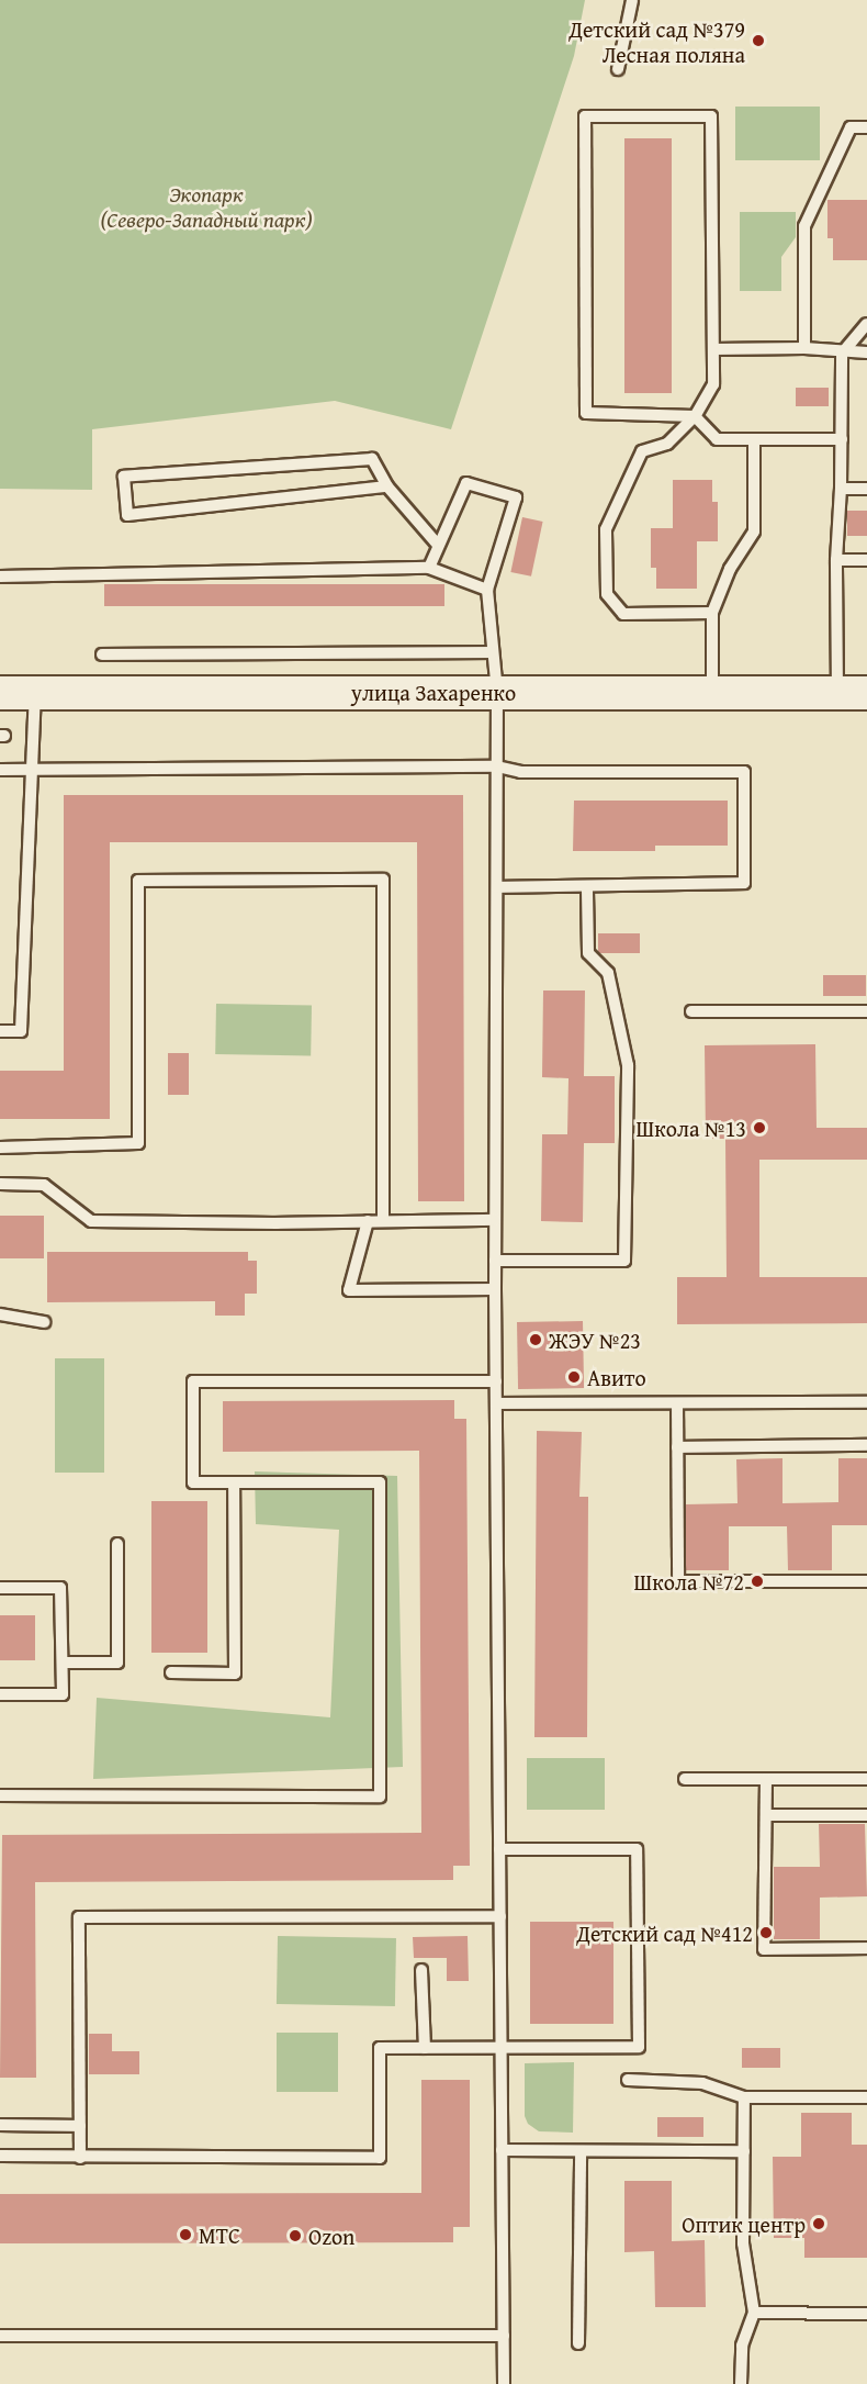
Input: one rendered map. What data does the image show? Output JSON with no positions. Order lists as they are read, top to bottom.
{
  "streets": {
    "street": ["улица Захаренко"]
  },
  "parks": ["Экопарк (Северо-Западный парк)"],
  "places": [
    "Детский сад №379 Лесная поляна",
    "Школа №13",
    "ЖЭУ №23",
    "Авито",
    "Школа №72",
    "Детский сад №412",
    "Оптик центр",
    "МТС",
    "Ozon"
  ]
}
